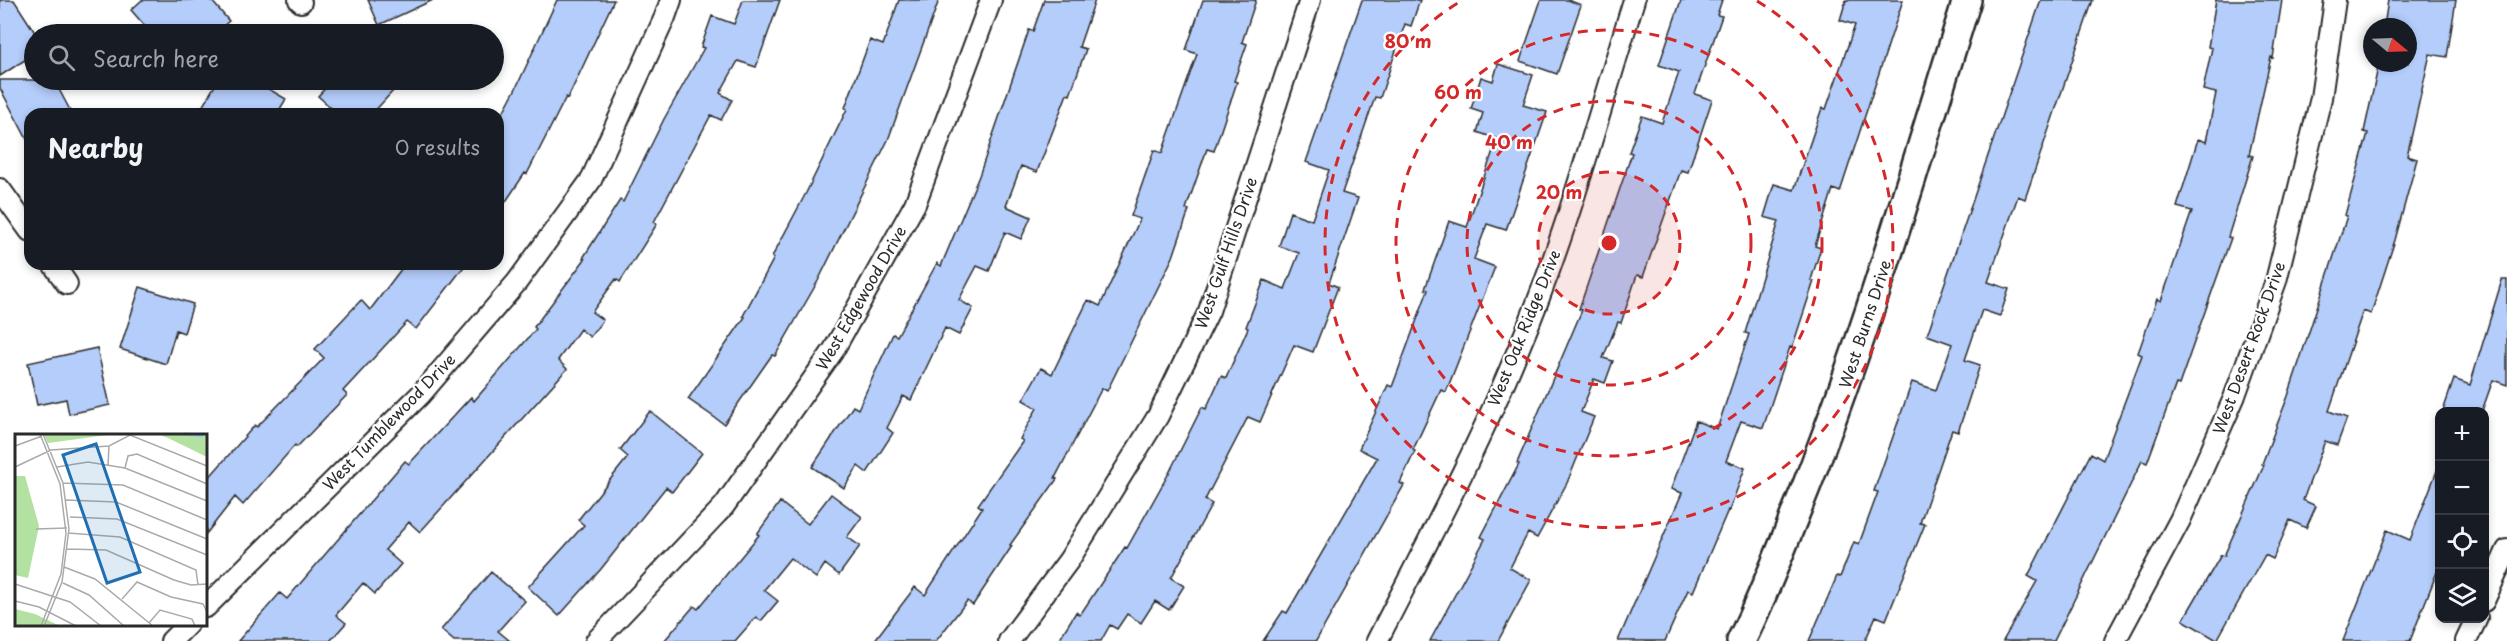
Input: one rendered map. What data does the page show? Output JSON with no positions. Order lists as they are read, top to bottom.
{
  "streets": {
    "street": [
      "West Gulf Hills Drive",
      "West Edgewood Drive",
      "West Burns Drive",
      "West Oak Ridge Drive",
      "West Desert Rock Drive",
      "West Tumblewood Drive"
    ]
  },
  "north": "right",
  "page": {
    "search": "Search here",
    "heading": ["Nearby", "0 results"],
    "map_buttons": ["+", "−"]
  },
  "rings": [
    "80 m",
    "60 m",
    "40 m",
    "20 m"
  ]
}
